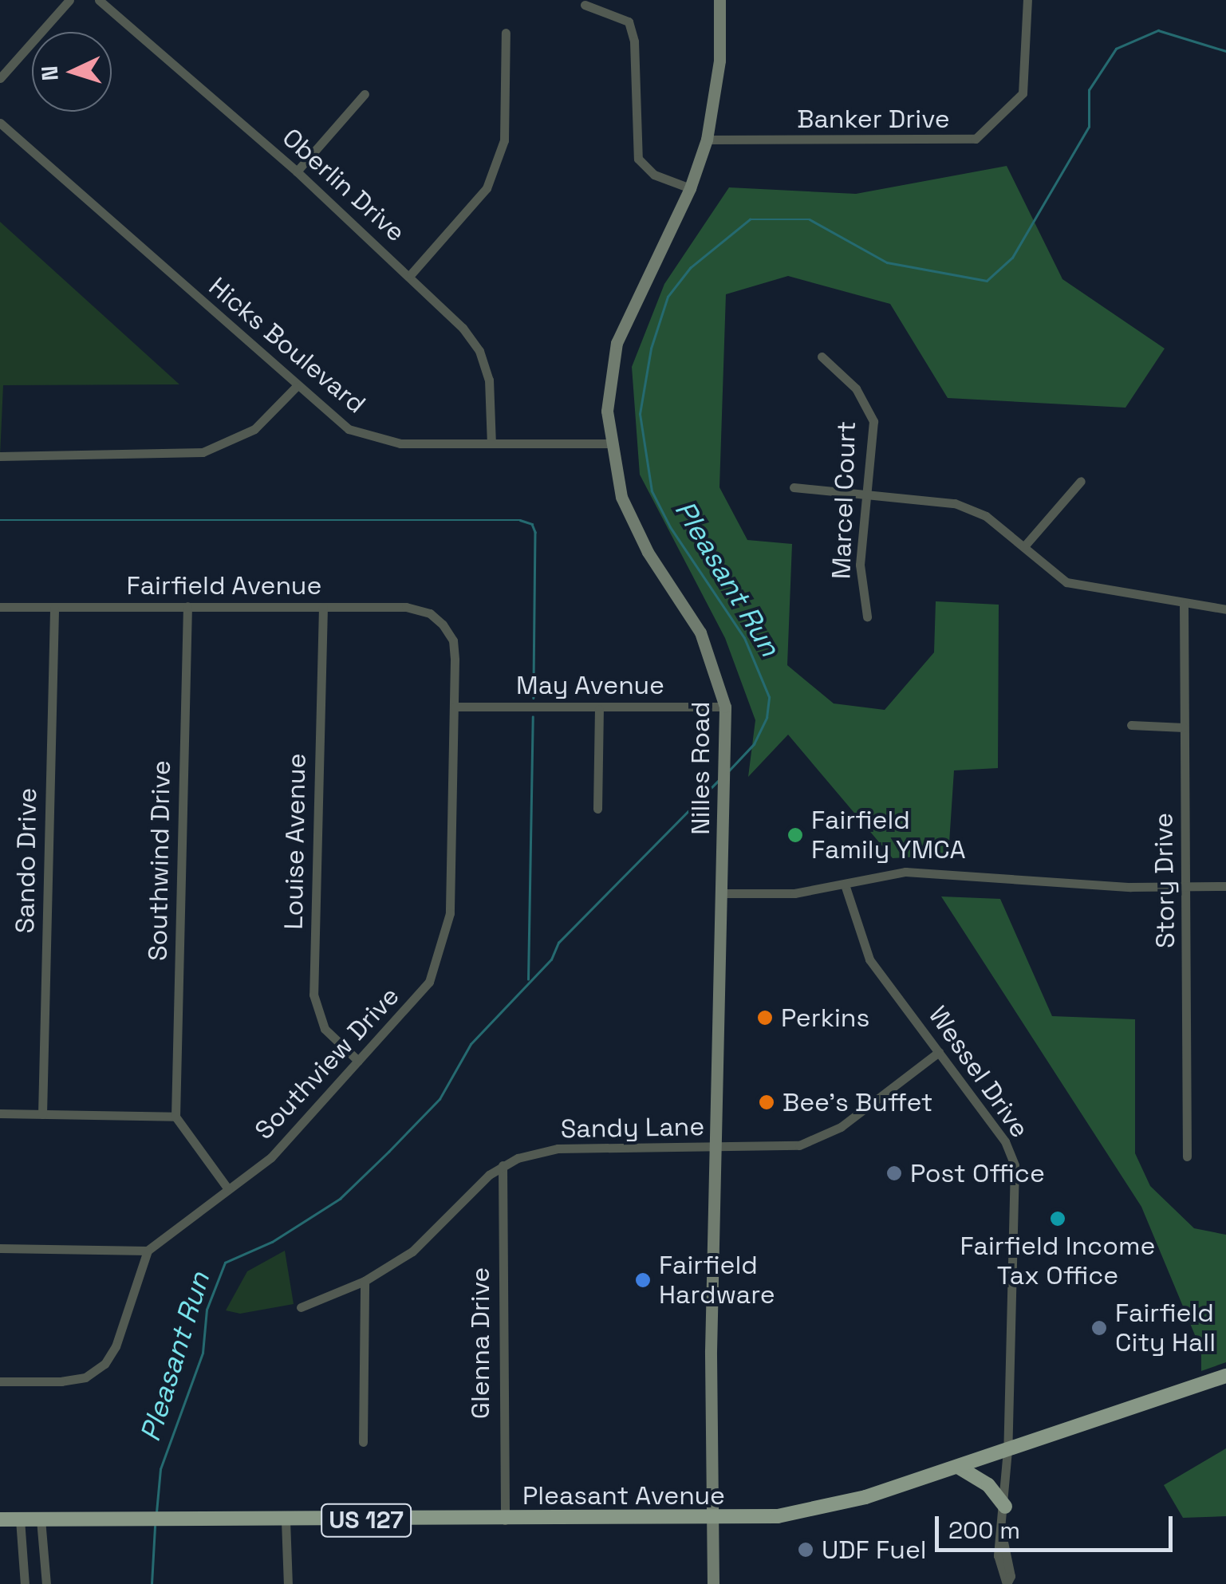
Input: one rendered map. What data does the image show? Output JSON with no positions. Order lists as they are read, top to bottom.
{
  "streets": {
    "main road": ["Pleasant Avenue", "US 127"],
    "street": [
      "Banker Drive",
      "Oberlin Drive",
      "Hicks Boulevard",
      "Marcel Court",
      "Fairfield Avenue",
      "May Avenue",
      "Nilles Road",
      "Louise Avenue",
      "Sando Drive",
      "Southwind Drive",
      "Story Drive",
      "Southview Drive",
      "Wessel Drive",
      "Sandy Lane",
      "Glenna Drive"
    ]
  },
  "crossings": [
    ["Banker Drive", "Nilles Road"],
    ["Oberlin Drive", "Hicks Boulevard"],
    ["Hicks Boulevard", "Nilles Road"],
    ["Fairfield Avenue", "Louise Avenue"],
    ["Fairfield Avenue", "Sando Drive"],
    ["Fairfield Avenue", "Southwind Drive"],
    ["Fairfield Avenue", "Southview Drive"],
    ["May Avenue", "Nilles Road"],
    ["May Avenue", "Southview Drive"],
    ["Nilles Road", "Sandy Lane"],
    ["Nilles Road", "Pleasant Avenue"],
    ["Louise Avenue", "Southview Drive"],
    ["Wessel Drive", "Sandy Lane"],
    ["Wessel Drive", "Pleasant Avenue"],
    ["Sandy Lane", "Glenna Drive"],
    ["Glenna Drive", "Pleasant Avenue"]
  ],
  "water": ["Pleasant Run"],
  "places": [
    "Fairfield Family YMCA",
    "Perkins",
    "Bee's Buffet",
    "Post Office",
    "Fairfield Income Tax Office",
    "Fairfield Hardware",
    "Fairfield City Hall",
    "UDF Fuel"
  ],
  "scale_bar": "200 m",
  "north": "left"
}
